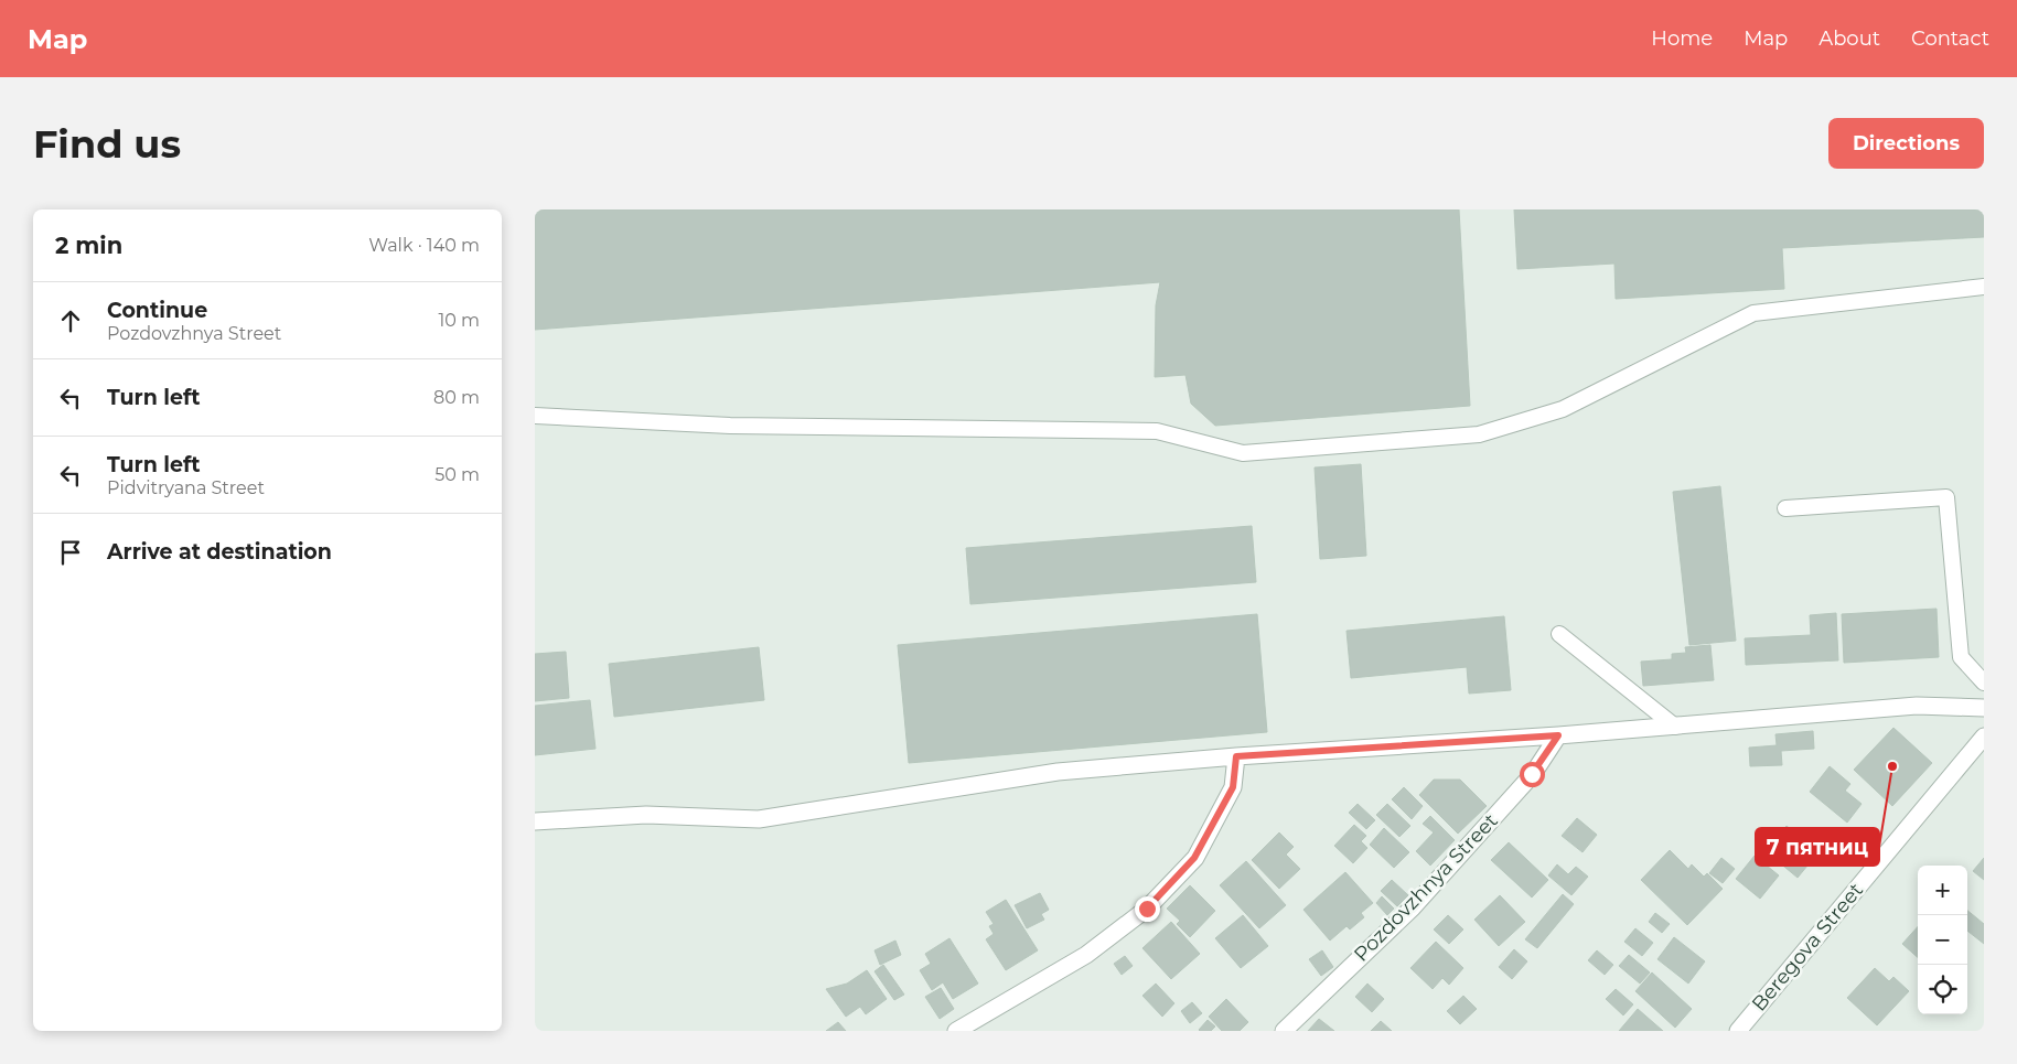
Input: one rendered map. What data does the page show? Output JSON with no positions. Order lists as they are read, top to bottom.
{
  "streets": {
    "street": ["Pozdovzhnya Street", "Beregova Street"]
  },
  "places": ["7 пятниц"],
  "page": {
    "header": "Map",
    "nav": [
      "Home",
      "Map",
      "About",
      "Contact"
    ],
    "buttons": "Directions",
    "title": "Find us",
    "heading": ["2 min", "Walk · 140 m"],
    "list": [
      ["Continue", "Pozdovzhnya Street", "10 m"],
      ["Turn left", "80 m"],
      ["Turn left", "Pidvitryana Street", "50 m"],
      "Arrive at destination"
    ],
    "map_buttons": ["+", "−"]
  }
}
